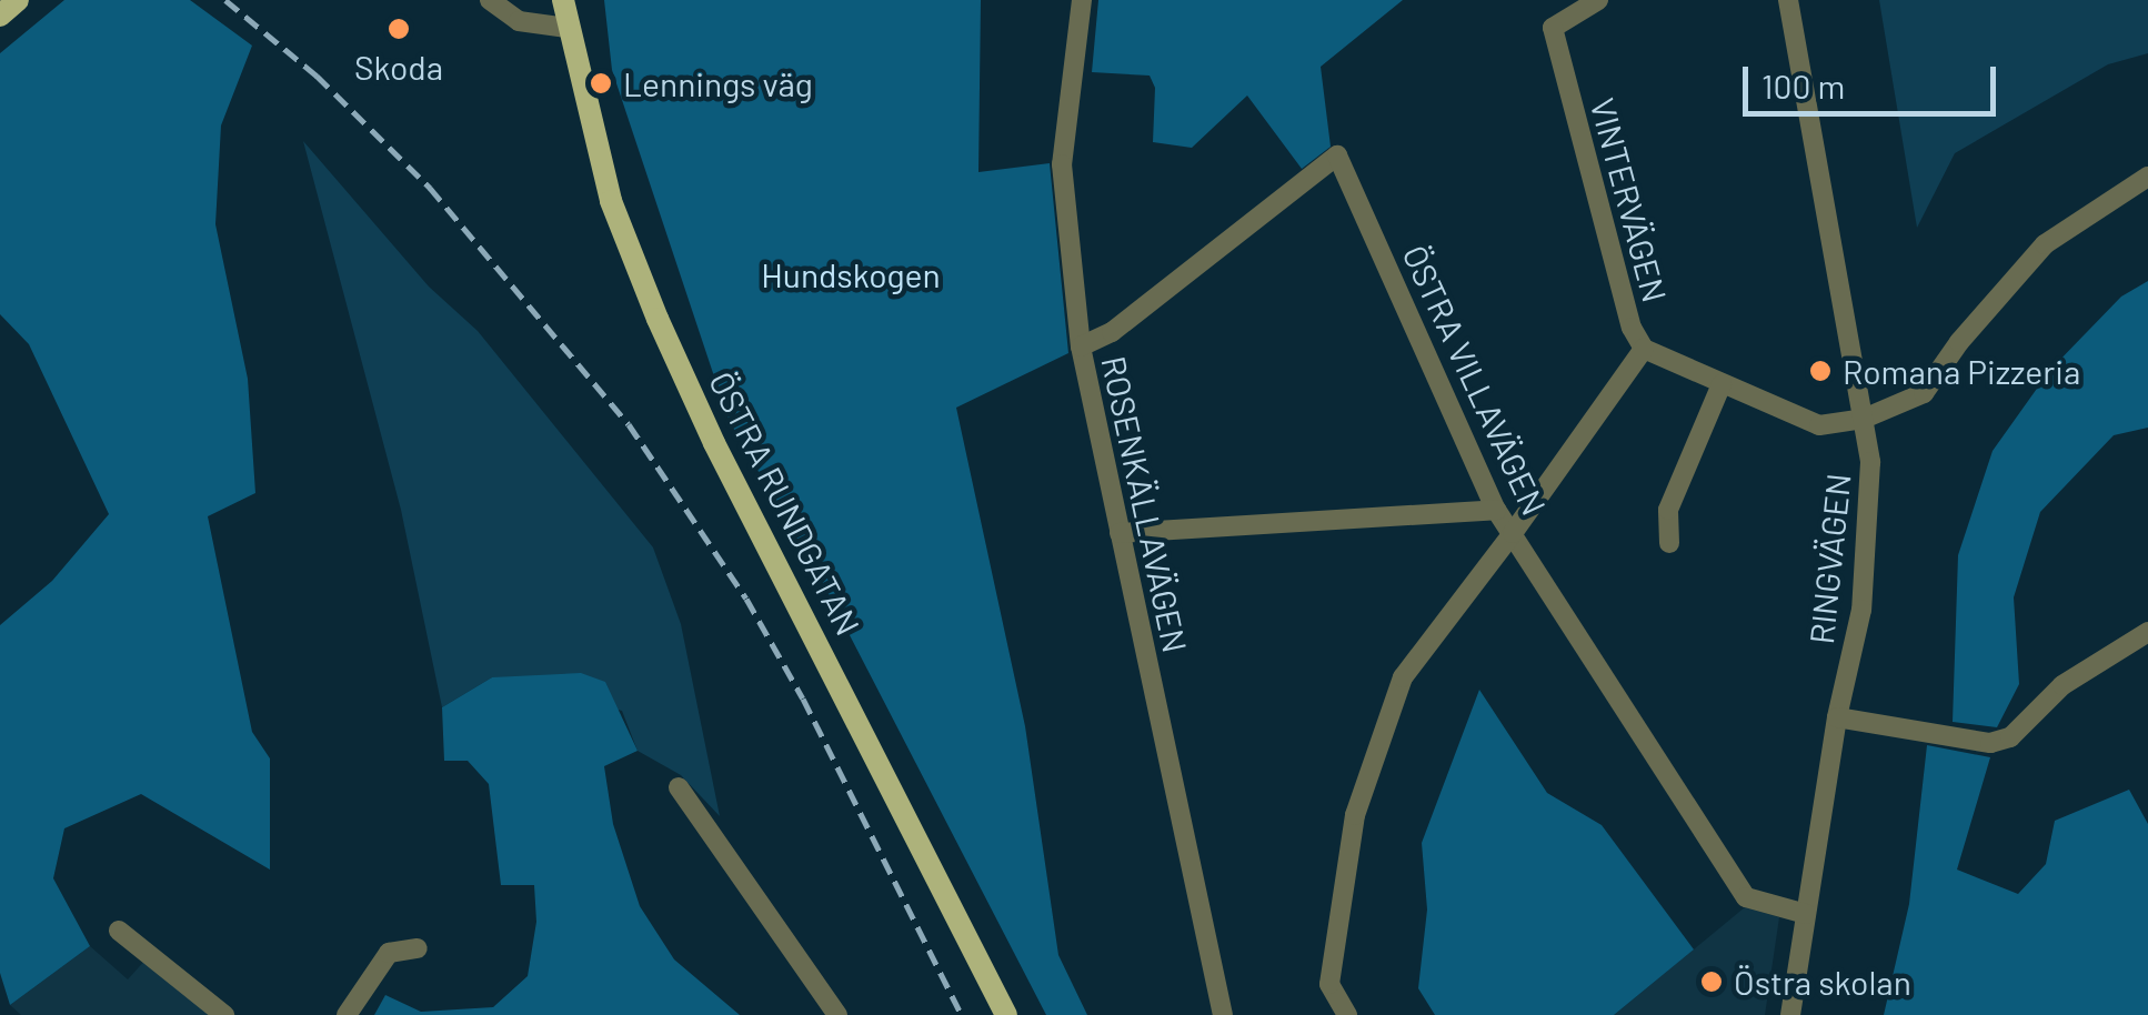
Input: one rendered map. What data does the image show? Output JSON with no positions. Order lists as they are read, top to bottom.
{
  "streets": {
    "main road": ["ÖSTRA RUNDGATAN"],
    "street": [
      "VINTERVÄGEN",
      "ÖSTRA VILLAVÄGEN",
      "ROSENKÄLLAVÄGEN",
      "RINGVÄGEN"
    ]
  },
  "crossings": [
    ["VINTERVÄGEN", "RINGVÄGEN"],
    ["ÖSTRA VILLAVÄGEN", "ROSENKÄLLAVÄGEN"],
    ["ÖSTRA VILLAVÄGEN", "RINGVÄGEN"]
  ],
  "parks": ["Hundskogen"],
  "places": [
    "Skoda",
    "Lennings väg",
    "Romana Pizzeria",
    "Östra skolan"
  ],
  "scale_bar": "100 m"
}
